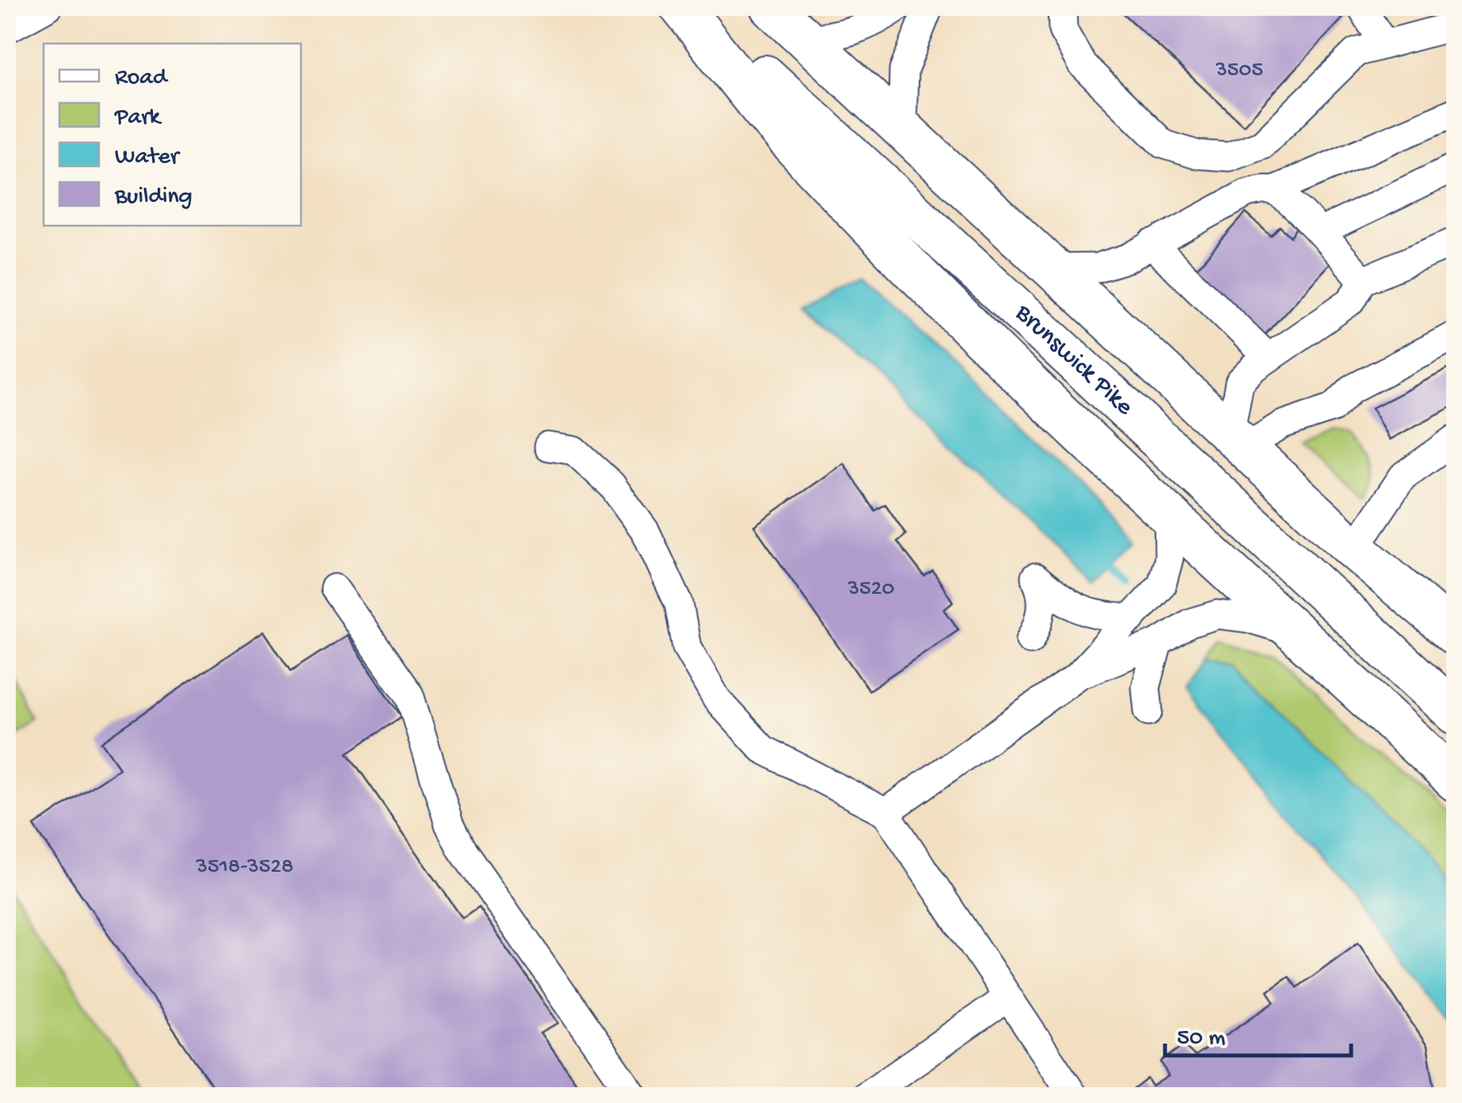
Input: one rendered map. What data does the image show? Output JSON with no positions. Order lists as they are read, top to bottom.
{
  "streets": {
    "highway": ["Brunswick Pike"]
  },
  "house_numbers": ["3505", "3520", "3518-3528"],
  "legend": [
    "Road",
    "Park",
    "Water",
    "Building"
  ],
  "scale_bar": "50 m"
}
